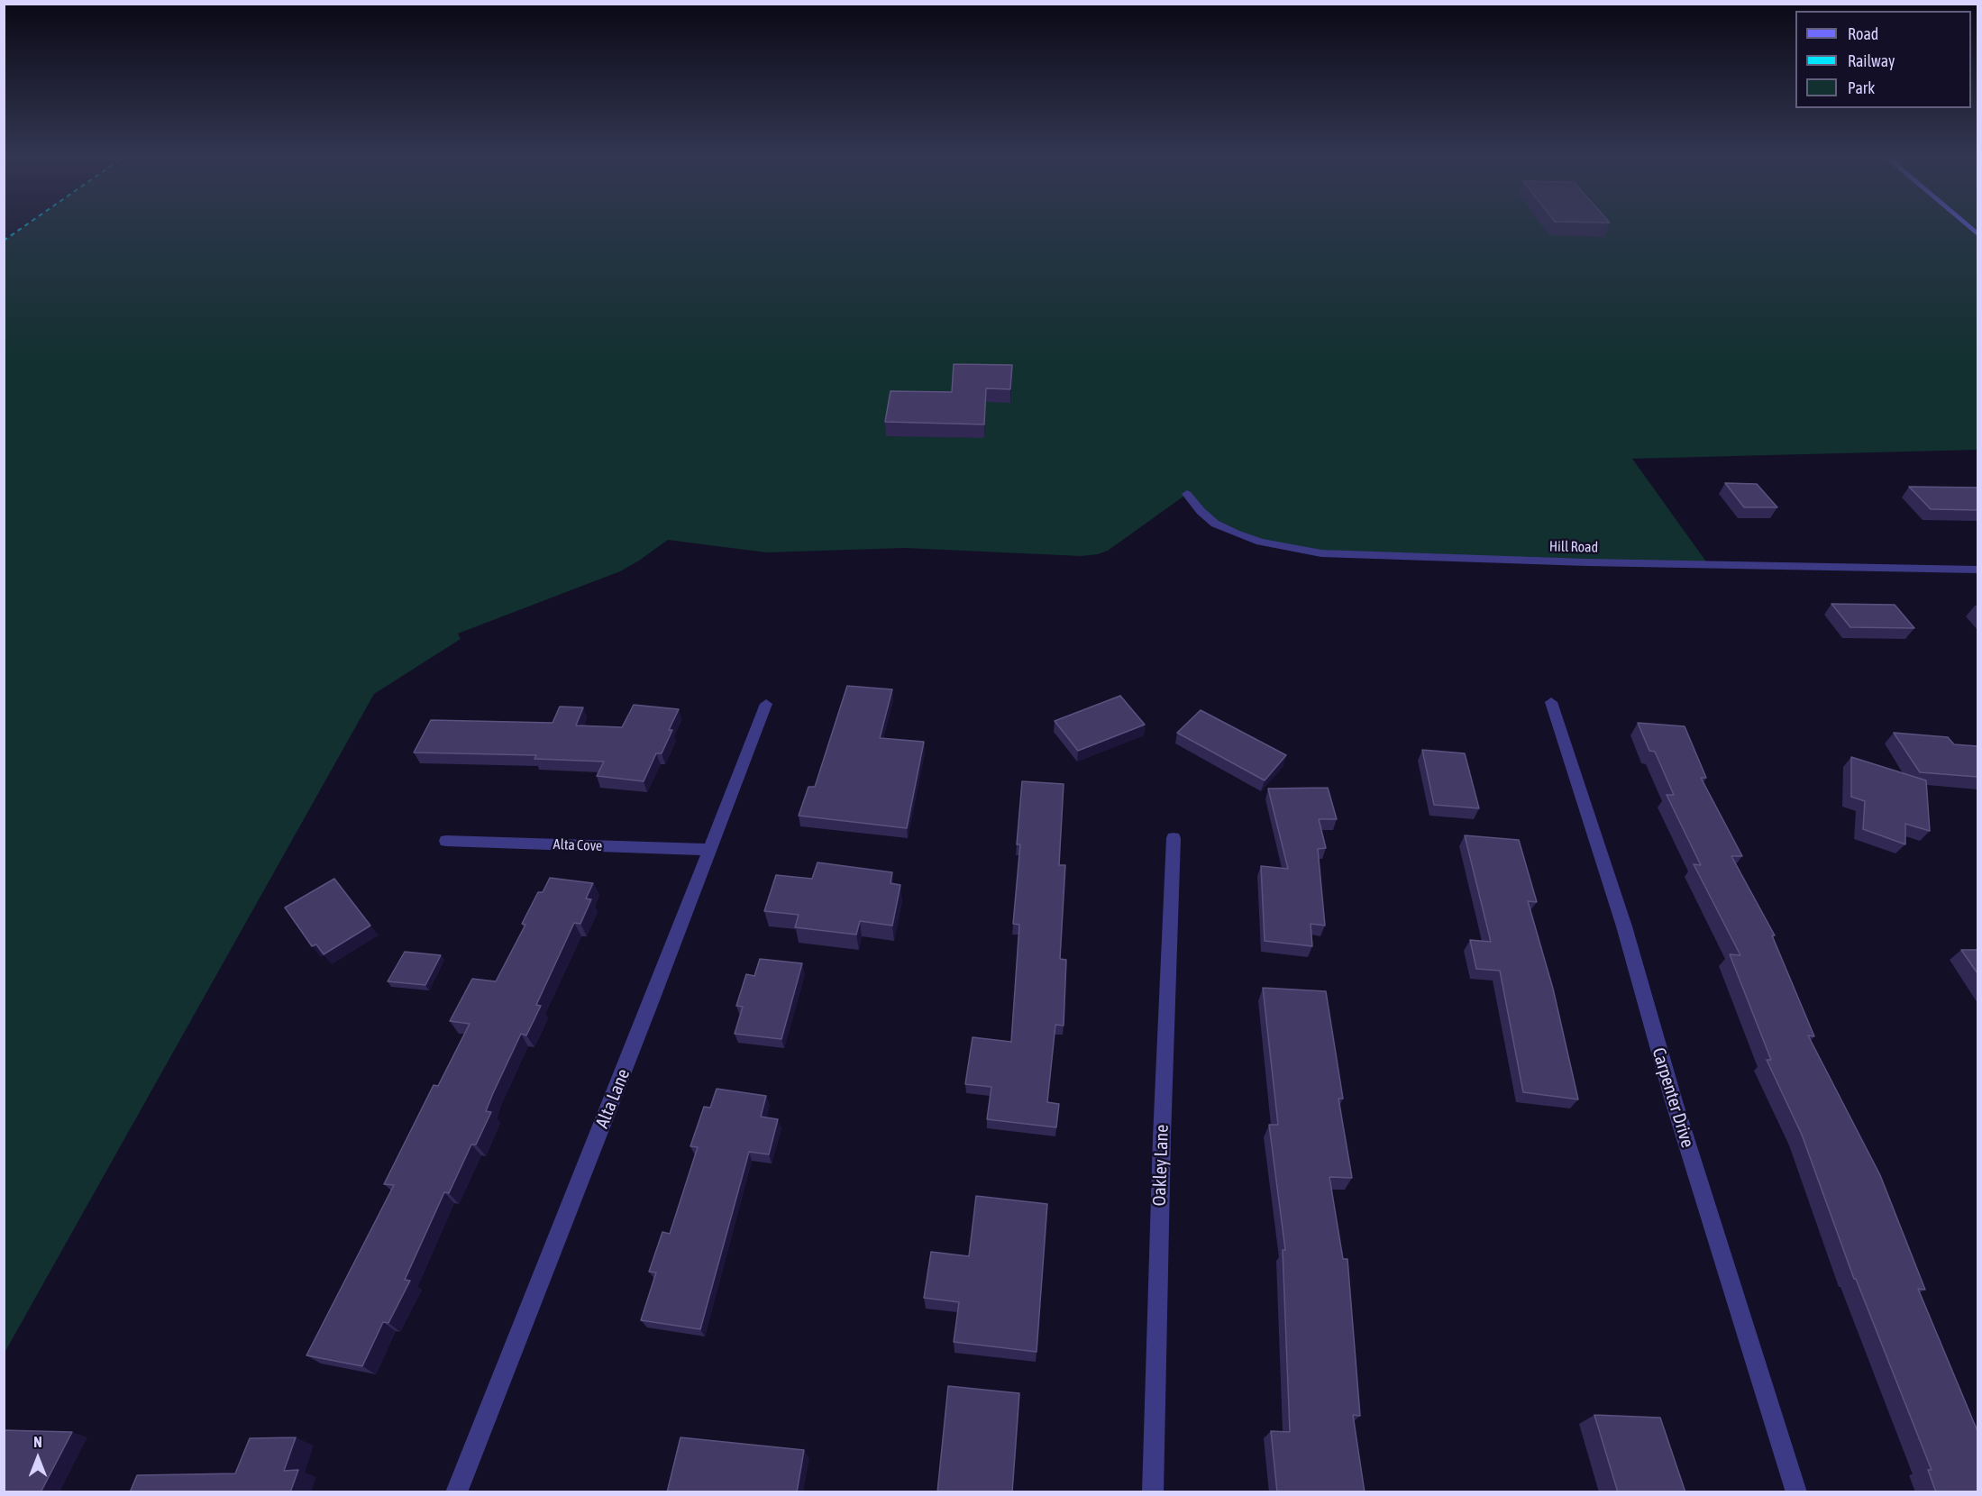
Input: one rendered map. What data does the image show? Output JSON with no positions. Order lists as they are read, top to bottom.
{
  "streets": {
    "street": [
      "Hill Road",
      "Alta Cove",
      "Carpenter Drive",
      "Alta Lane",
      "Oakley Lane"
    ]
  },
  "crossings": [
    ["Alta Cove", "Alta Lane"]
  ],
  "legend": ["Road", "Railway", "Park"],
  "north": "top"
}
